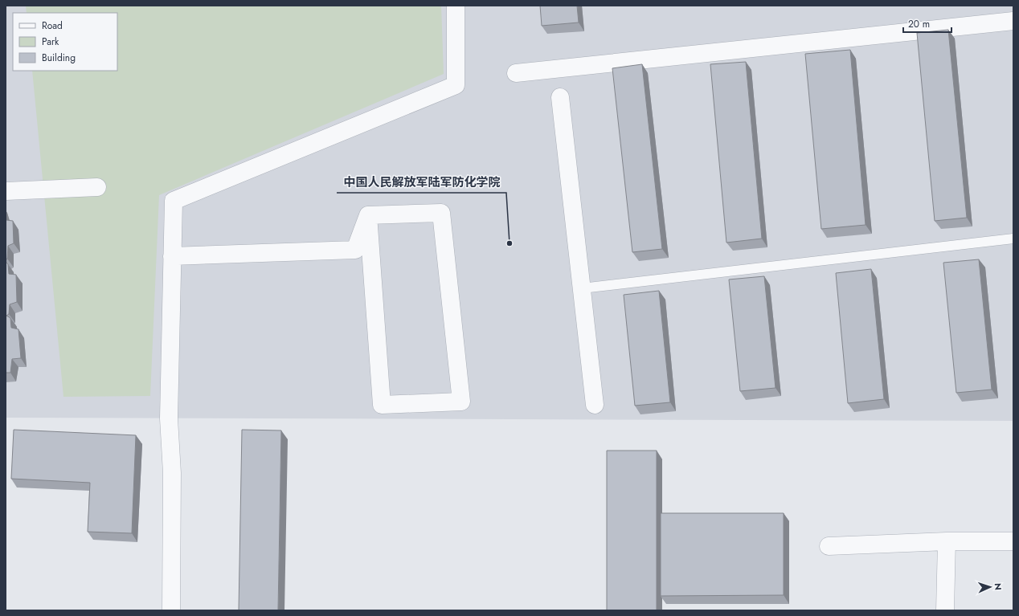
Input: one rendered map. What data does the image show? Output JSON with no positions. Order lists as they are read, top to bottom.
{
  "places": ["中国人民解放军陆军防化学院"],
  "legend": ["Road", "Park", "Building"],
  "scale_bar": "20 m",
  "north": "right"
}
